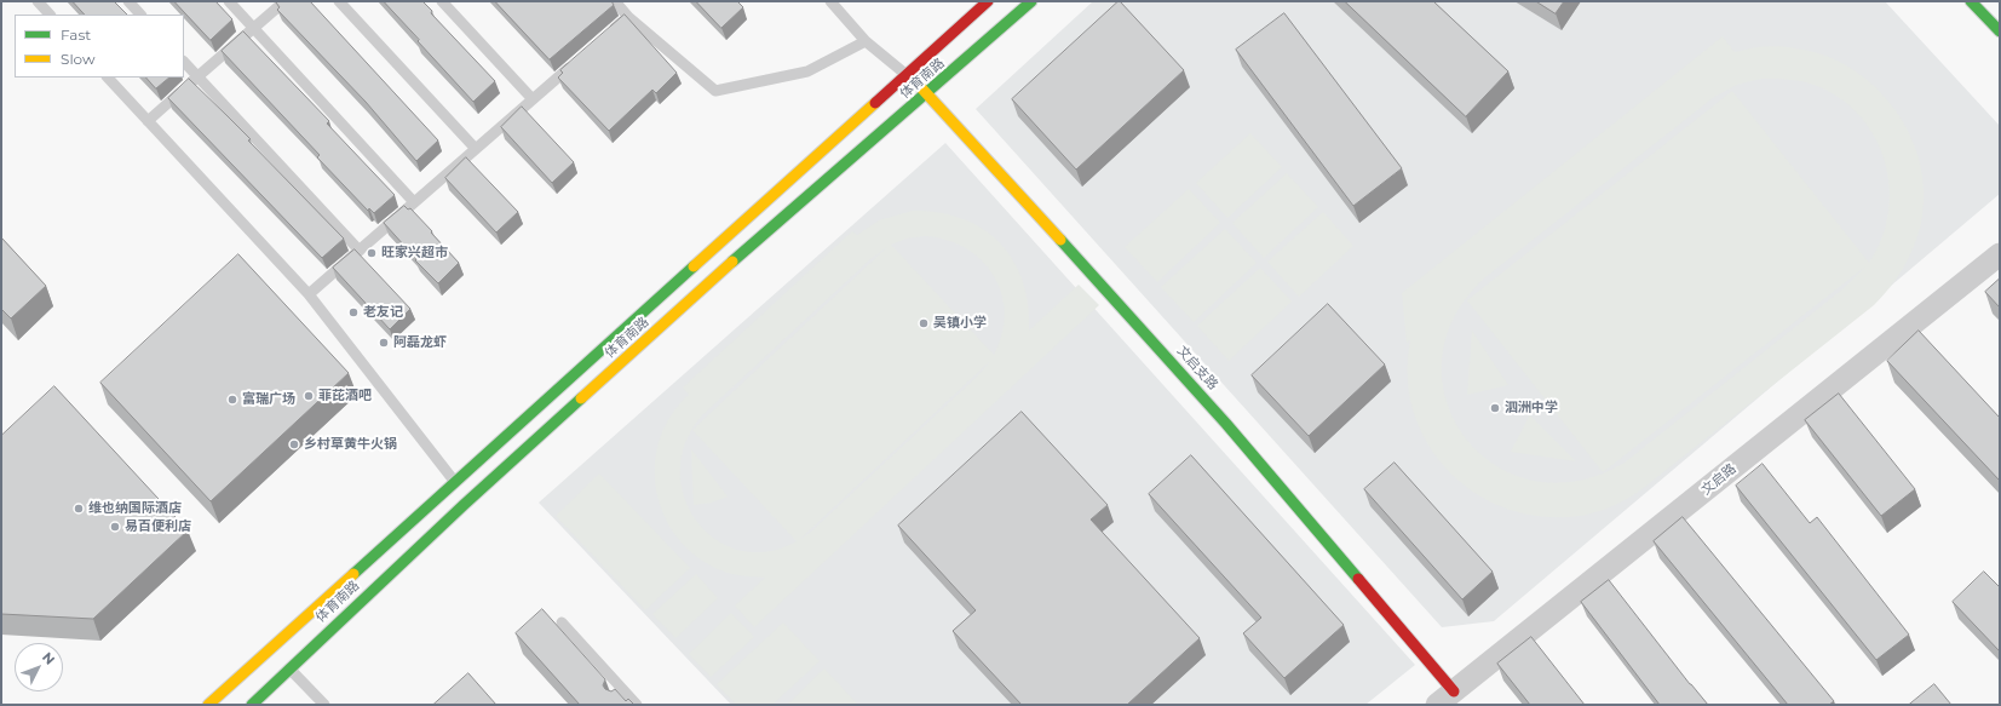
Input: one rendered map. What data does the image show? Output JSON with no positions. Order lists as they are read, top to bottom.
{
  "streets": {
    "main road": ["体育南路", "文启支路"],
    "street": ["文启路"]
  },
  "crossings": [
    ["体育南路", "文启支路"],
    ["文启支路", "文启路"]
  ],
  "places": [
    "旺家兴超市",
    "老友记",
    "吴镇小学",
    "阿磊龙虾",
    "菲芘酒吧",
    "富瑞广场",
    "泗洲中学",
    "乡村草黄牛火锅",
    "维也纳国际酒店",
    "易百便利店"
  ],
  "legend": ["Fast", "Slow"],
  "north": "top right"
}
